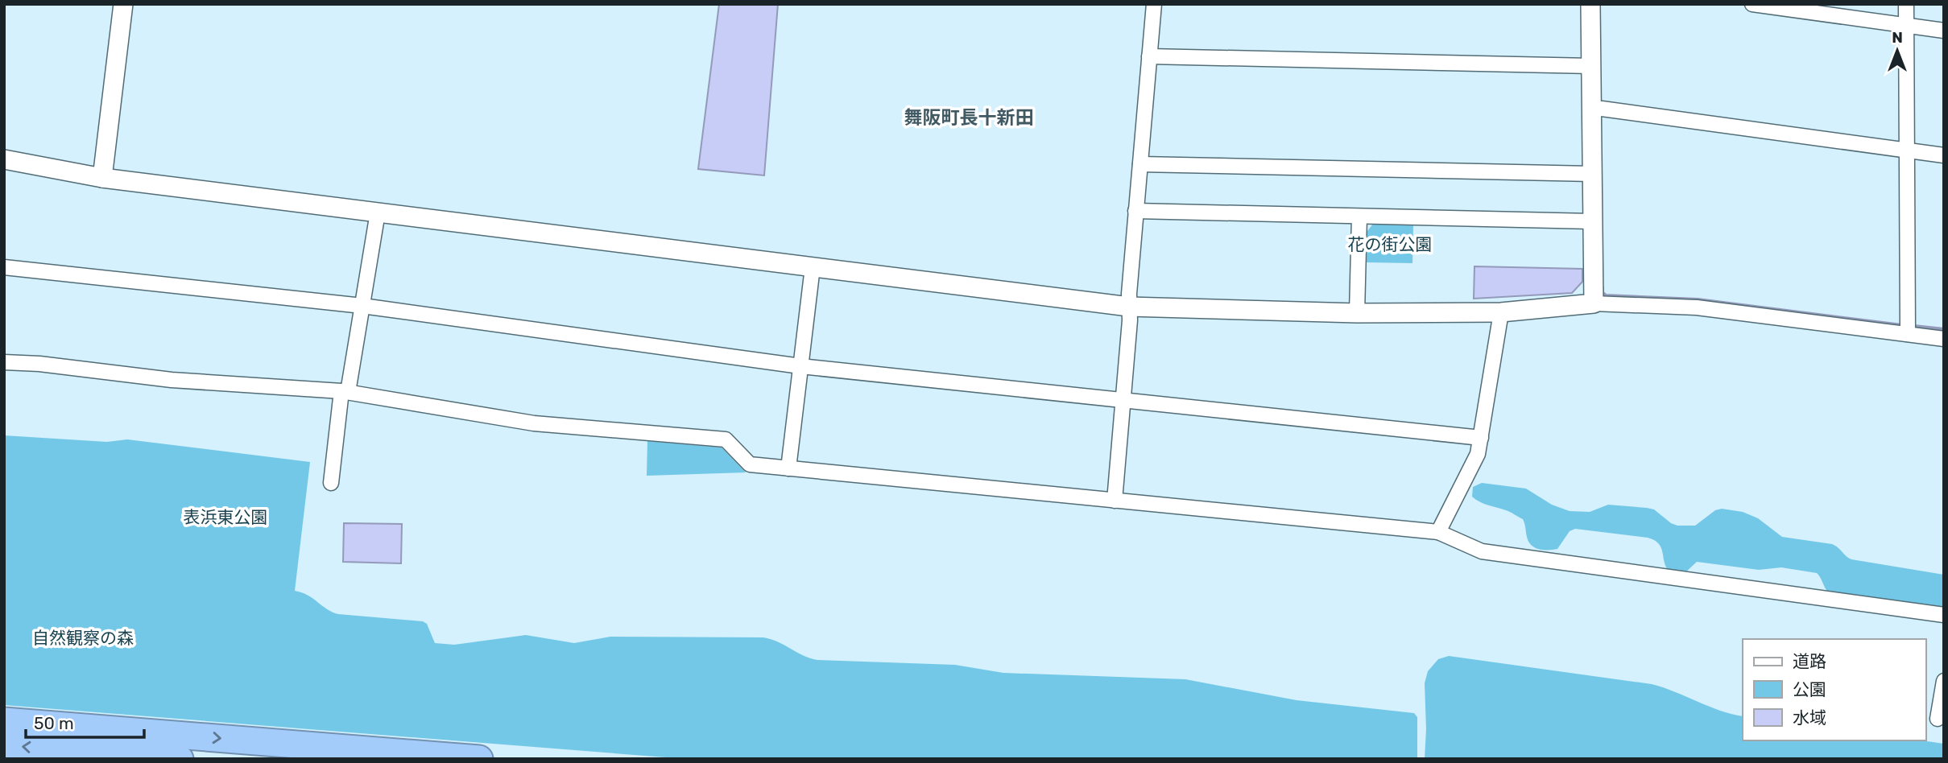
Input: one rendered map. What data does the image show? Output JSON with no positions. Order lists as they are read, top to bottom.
{
  "districts": ["舞阪町長十新田"],
  "parks": ["花の街公園", "表浜東公園", "自然観察の森"],
  "legend": ["道路", "公園", "水域"],
  "scale_bar": "50 m",
  "north": "top"
}
